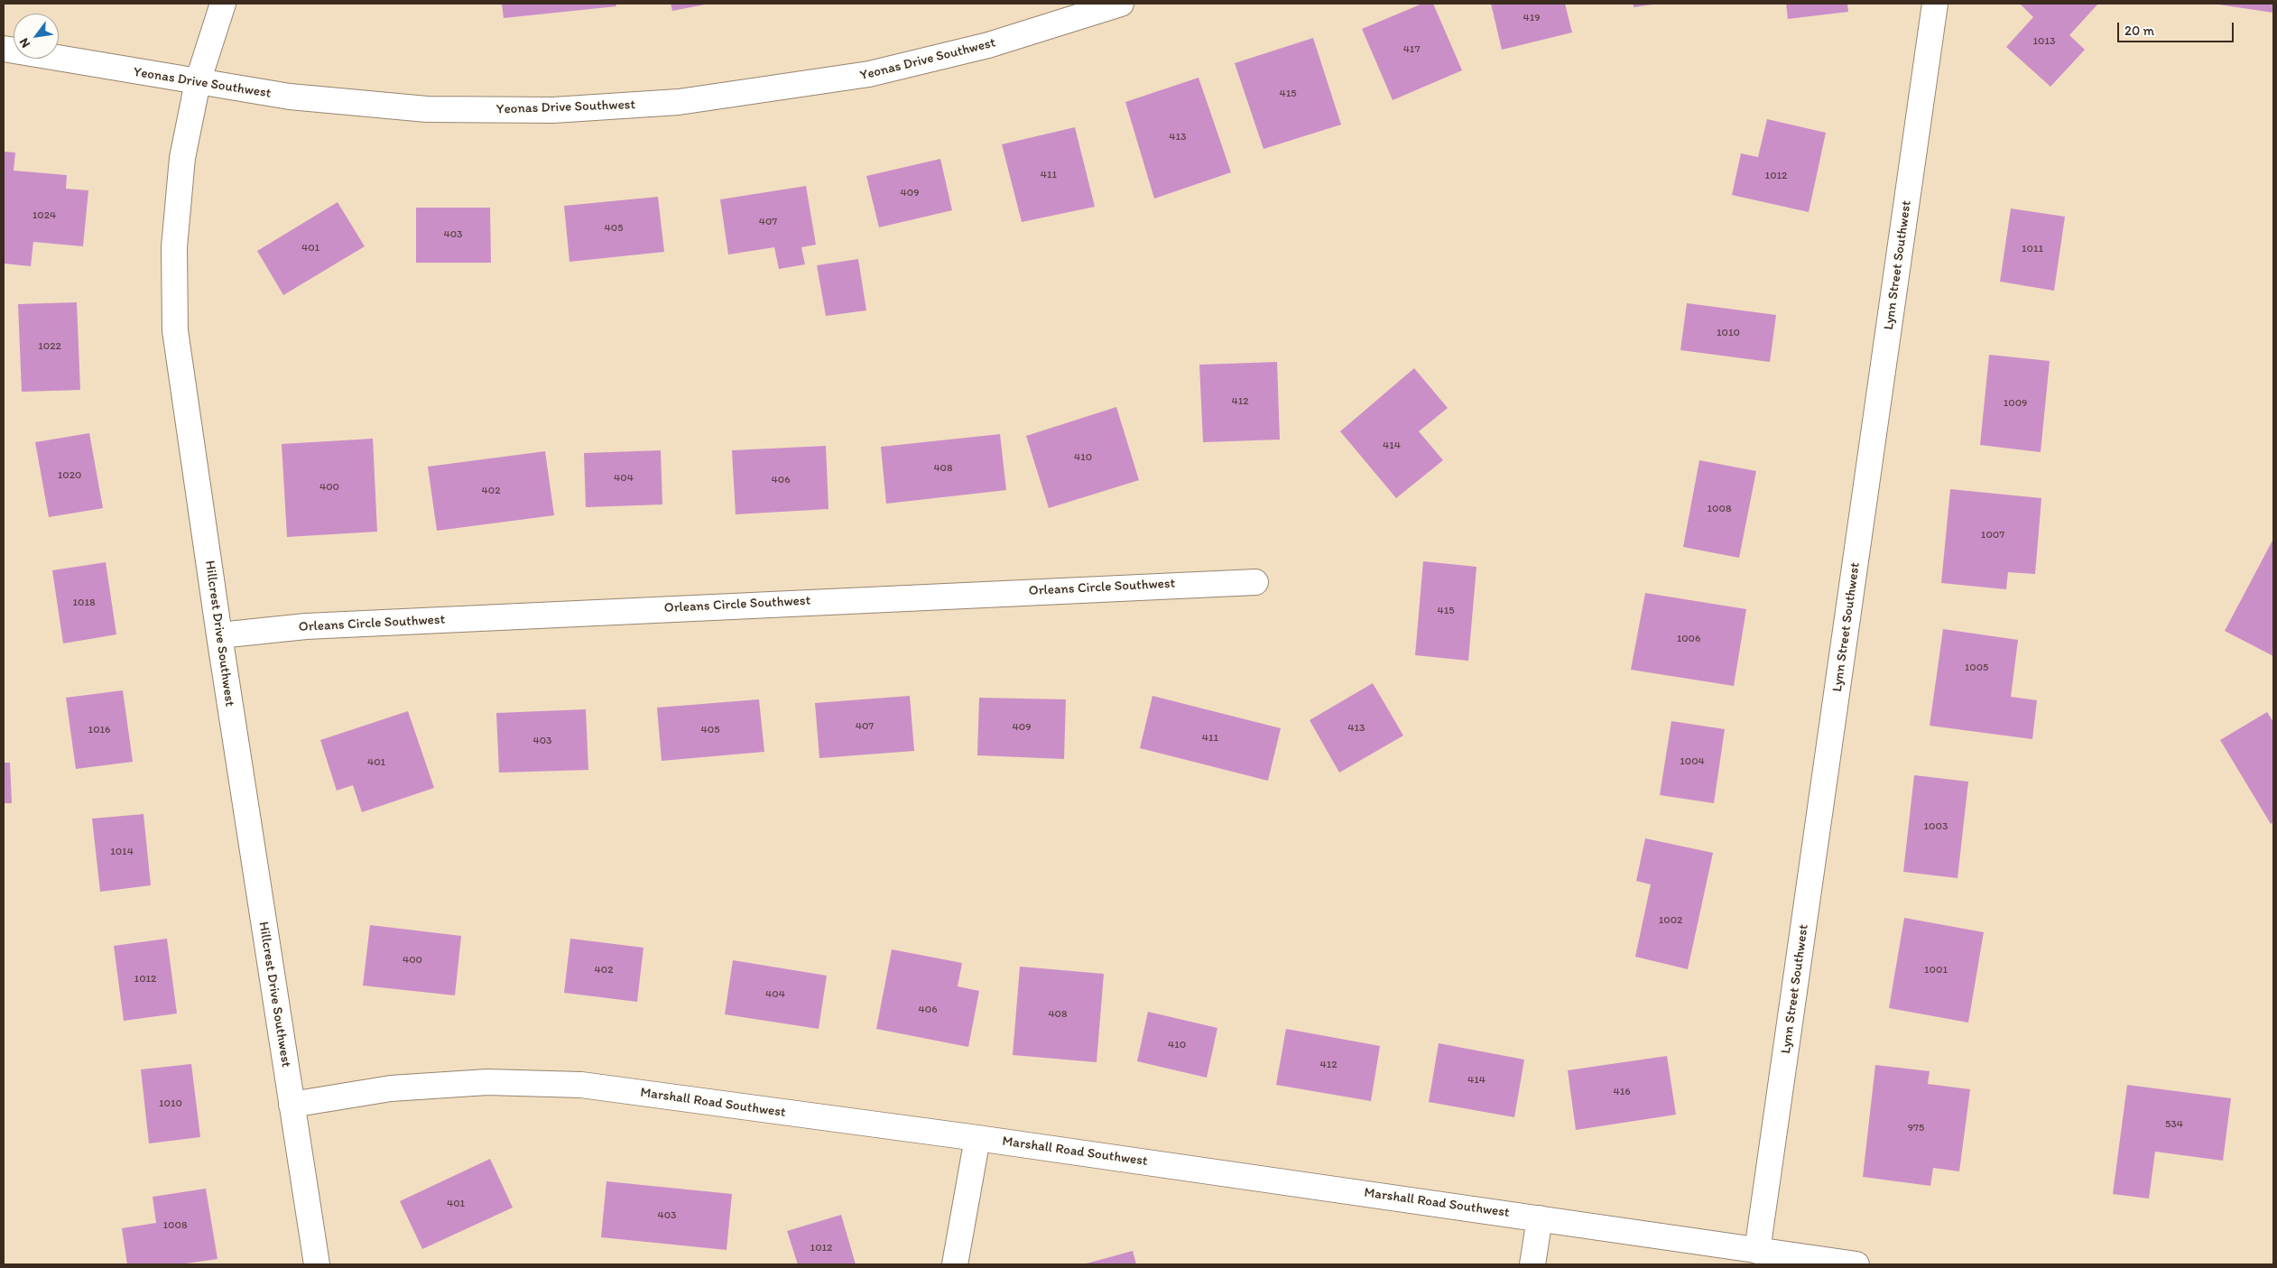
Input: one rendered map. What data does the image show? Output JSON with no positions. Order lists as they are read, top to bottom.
{
  "streets": {
    "street": [
      "Yeonas Drive Southwest",
      "Lynn Street Southwest",
      "Orleans Circle Southwest",
      "Hillcrest Drive Southwest",
      "Marshall Road Southwest"
    ]
  },
  "crossings": [
    ["Yeonas Drive Southwest", "Hillcrest Drive Southwest"],
    ["Lynn Street Southwest", "Marshall Road Southwest"],
    ["Orleans Circle Southwest", "Hillcrest Drive Southwest"],
    ["Hillcrest Drive Southwest", "Marshall Road Southwest"]
  ],
  "house_numbers": [
    "419",
    "1013",
    "417",
    "415",
    "413",
    "411",
    "1012",
    "409",
    "1024",
    "407",
    "405",
    "403",
    "401",
    "1011",
    "1010",
    "1022",
    "412",
    "1009",
    "414",
    "410",
    "408",
    "1020",
    "404",
    "406",
    "400",
    "402",
    "1008",
    "1007",
    "1018",
    "415",
    "1006",
    "1005",
    "407",
    "409",
    "413",
    "1016",
    "405",
    "411",
    "403",
    "1004",
    "401",
    "1003",
    "1014",
    "1002",
    "400",
    "402",
    "1001",
    "1012",
    "404",
    "406",
    "408",
    "410",
    "412",
    "414",
    "416",
    "1010",
    "534",
    "975",
    "401",
    "403",
    "1008",
    "1012"
  ],
  "scale_bar": "20 m",
  "north": "bottom left"
}
